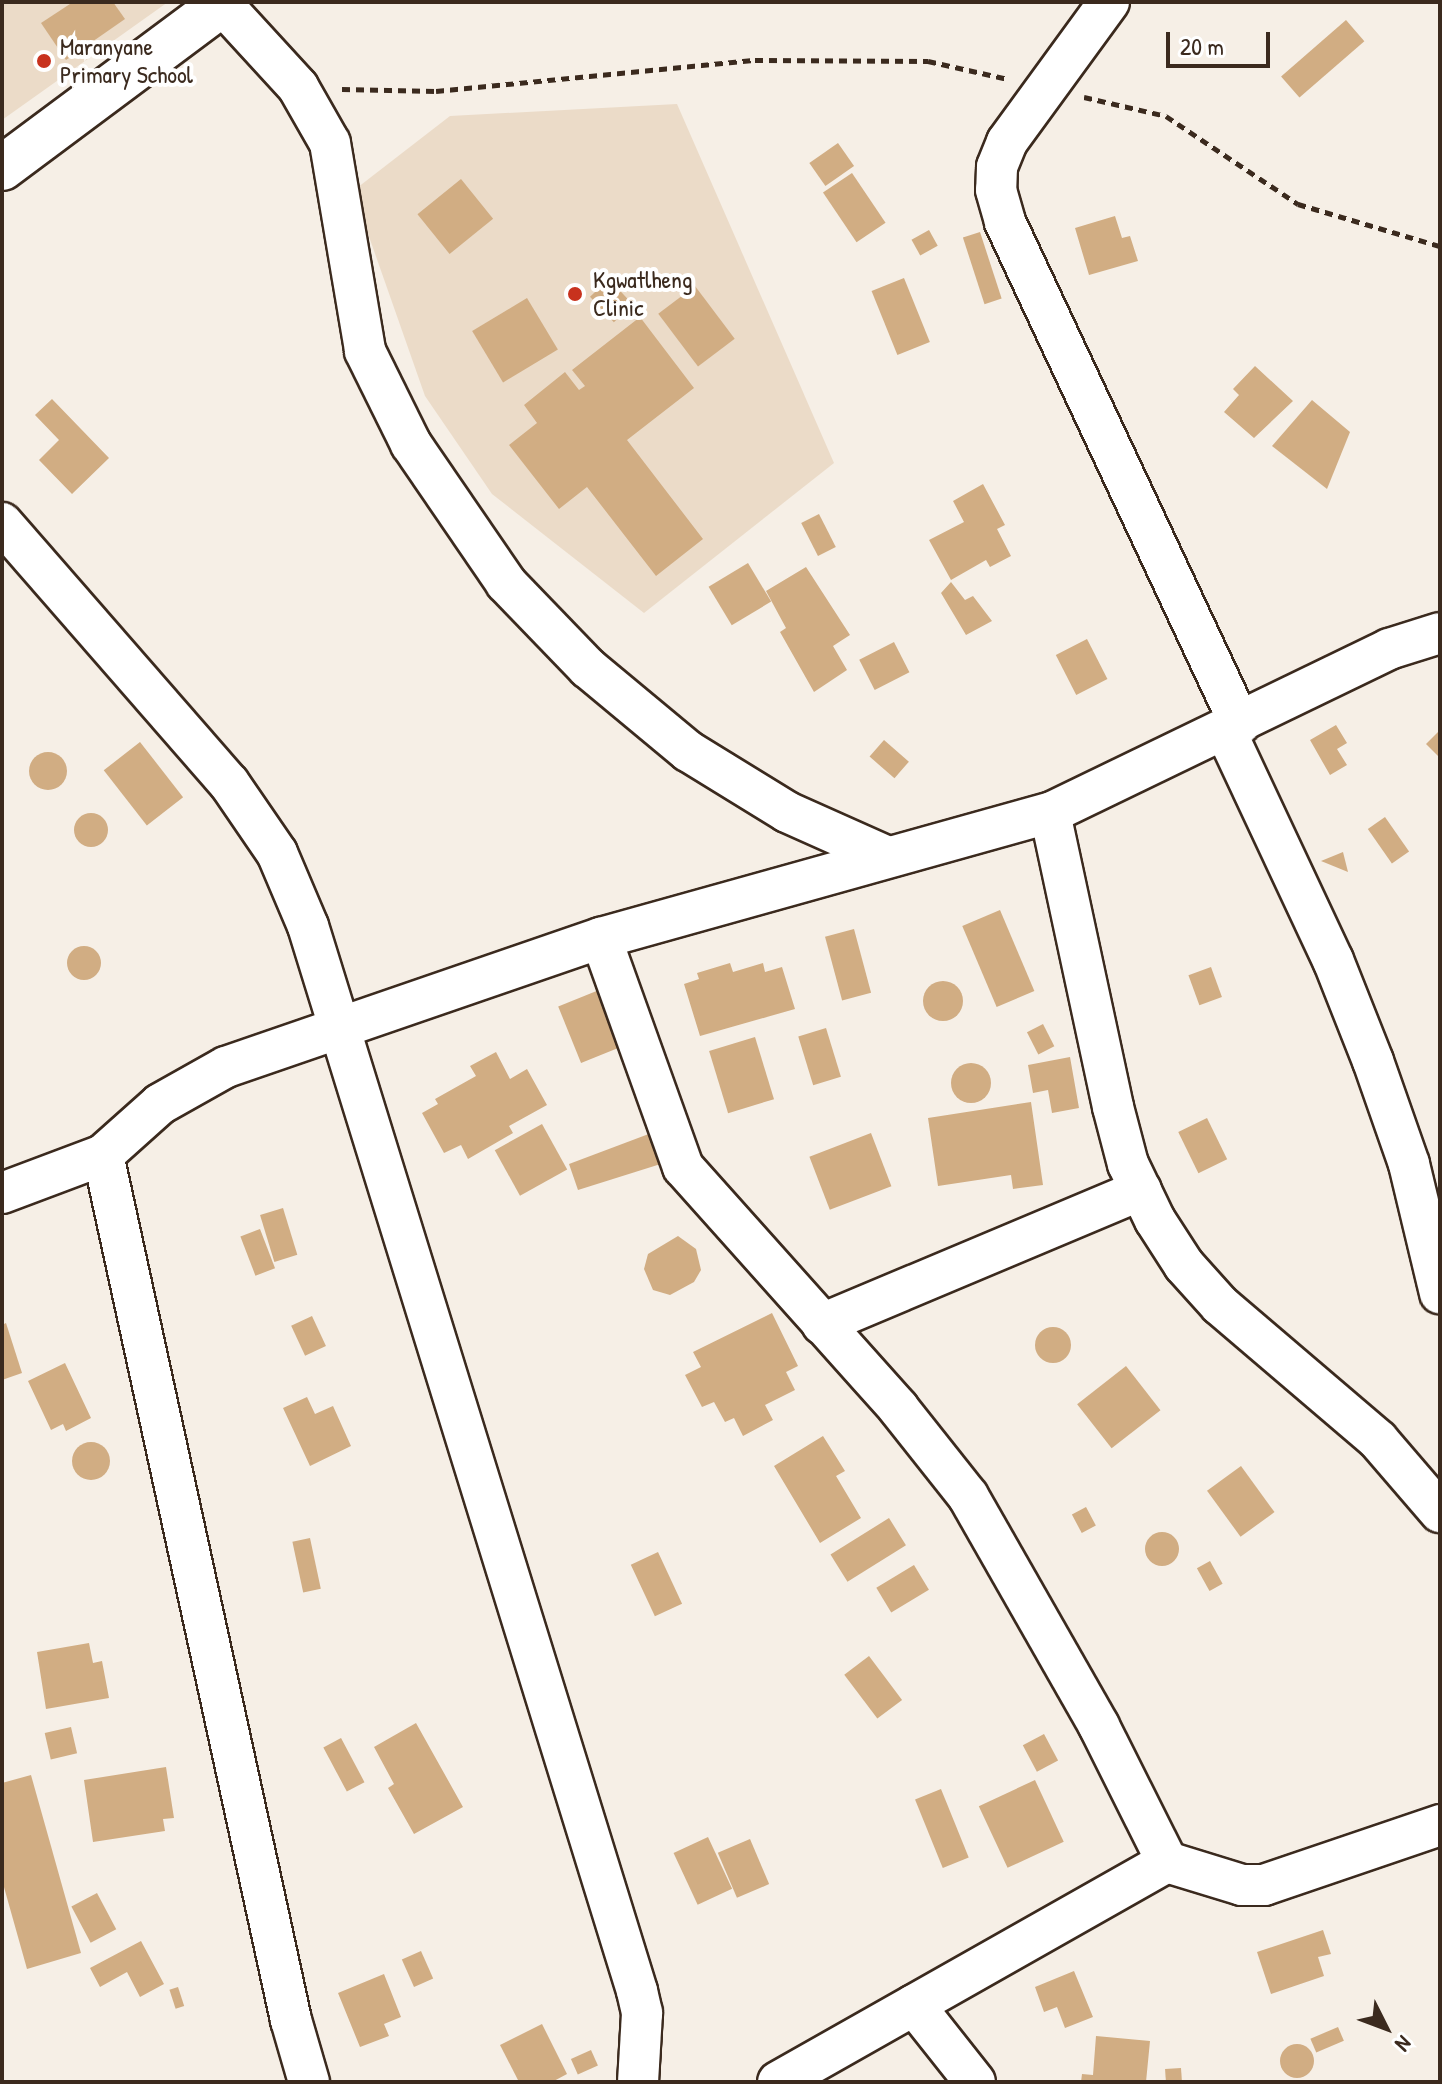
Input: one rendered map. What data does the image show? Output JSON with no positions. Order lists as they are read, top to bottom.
{
  "places": ["Maranyane Primary School", "Kgwatlheng Clinic"],
  "scale_bar": "20 m",
  "north": "bottom right"
}
